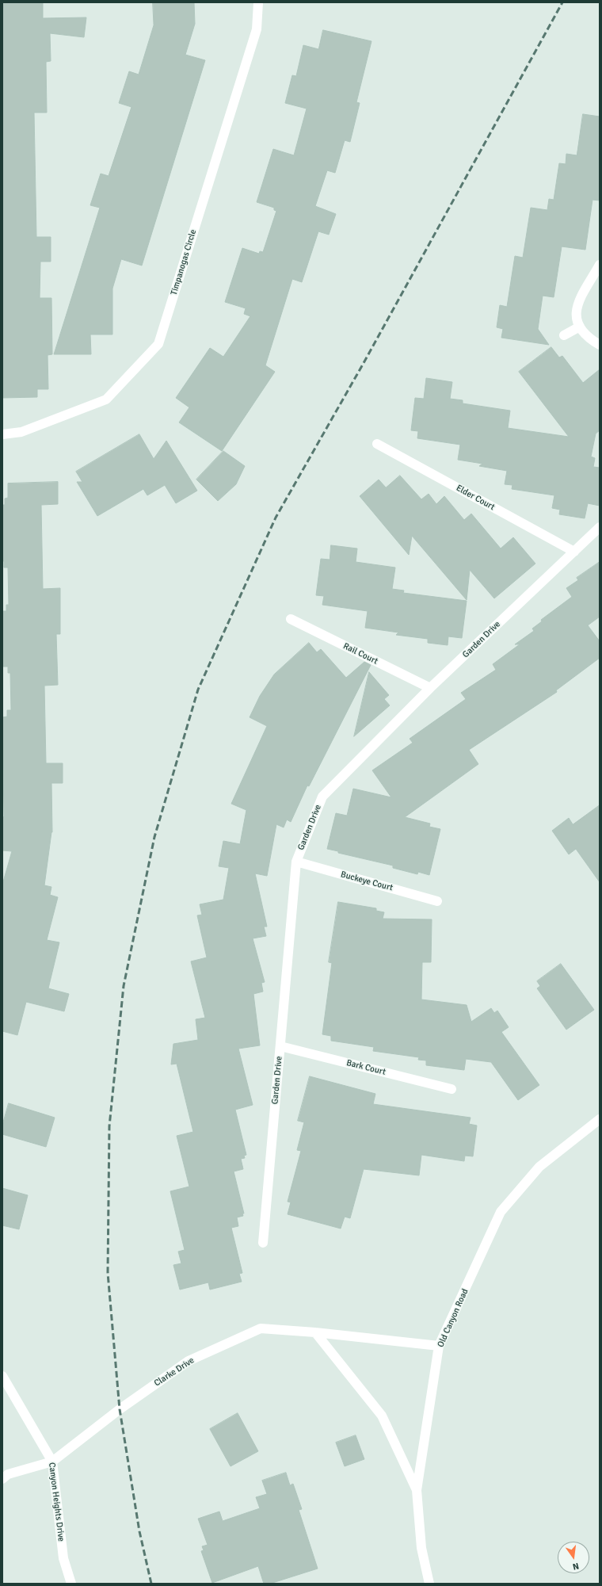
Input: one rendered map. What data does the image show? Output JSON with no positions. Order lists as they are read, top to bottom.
{
  "streets": {
    "street": [
      "Timpanogas Circle",
      "Elder Court",
      "Garden Drive",
      "Rail Court",
      "Buckeye Court",
      "Bark Court",
      "Old Canyon Road",
      "Clarke Drive",
      "Canyon Heights Drive"
    ]
  },
  "crossings": [
    ["Elder Court", "Garden Drive"],
    ["Garden Drive", "Rail Court"],
    ["Garden Drive", "Buckeye Court"],
    ["Garden Drive", "Bark Court"],
    ["Old Canyon Road", "Clarke Drive"],
    ["Clarke Drive", "Canyon Heights Drive"]
  ],
  "north": "bottom"
}
